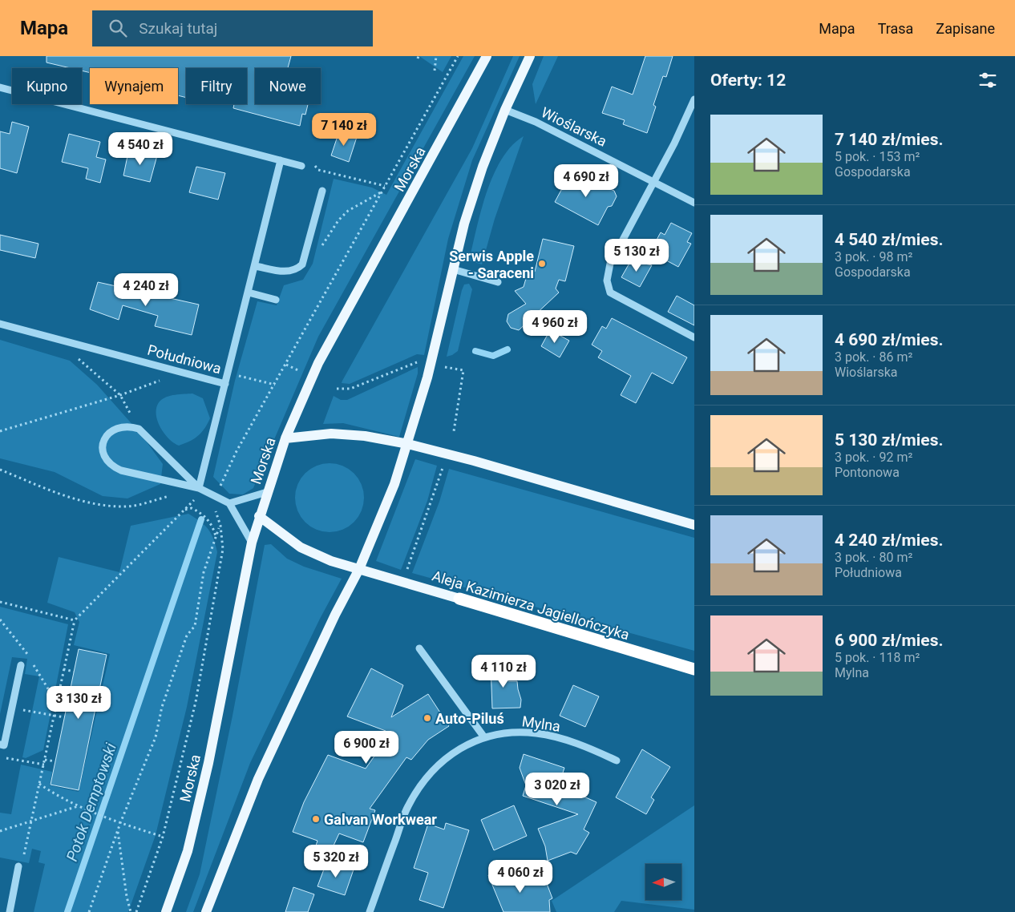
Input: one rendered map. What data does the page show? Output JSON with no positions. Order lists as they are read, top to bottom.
{
  "streets": {
    "highway": ["Aleja Kazimierza Jagiellończyka"],
    "main road": ["Morska"],
    "street": ["Wioślarska", "Południowa", "Mylna"]
  },
  "crossings": [
    ["Morska", "Aleja Kazimierza Jagiellończyka"]
  ],
  "water": ["Potok Demptowski"],
  "places": ["Serwis Apple - Saraceni", "Auto-Piluś", "Galvan Workwear"],
  "north": "left",
  "page": {
    "header": "Mapa",
    "search": "Szukaj tutaj",
    "nav": ["Mapa", "Trasa", "Zapisane"],
    "heading": "Oferty: 12",
    "chip": [
      "Kupno",
      "Wynajem",
      "Filtry",
      "Nowe"
    ],
    "list": [
      {
        "name": "7 140 zł/mies.",
        "note": "5 pok. · 153 m² · Gospodarska"
      },
      {
        "name": "4 540 zł/mies.",
        "note": "3 pok. · 98 m² · Gospodarska"
      },
      {
        "name": "4 690 zł/mies.",
        "note": "3 pok. · 86 m² · Wioślarska"
      },
      {
        "name": "5 130 zł/mies.",
        "note": "3 pok. · 92 m² · Pontonowa"
      },
      {
        "name": "4 240 zł/mies.",
        "note": "3 pok. · 80 m² · Południowa"
      },
      {
        "name": "6 900 zł/mies.",
        "note": "5 pok. · 118 m² · Mylna"
      }
    ],
    "price": [
      "7 140 zł",
      "4 540 zł",
      "4 690 zł",
      "5 130 zł",
      "4 240 zł",
      "4 960 zł",
      "4 110 zł",
      "3 130 zł",
      "6 900 zł",
      "3 020 zł",
      "5 320 zł",
      "4 060 zł"
    ]
  }
}
